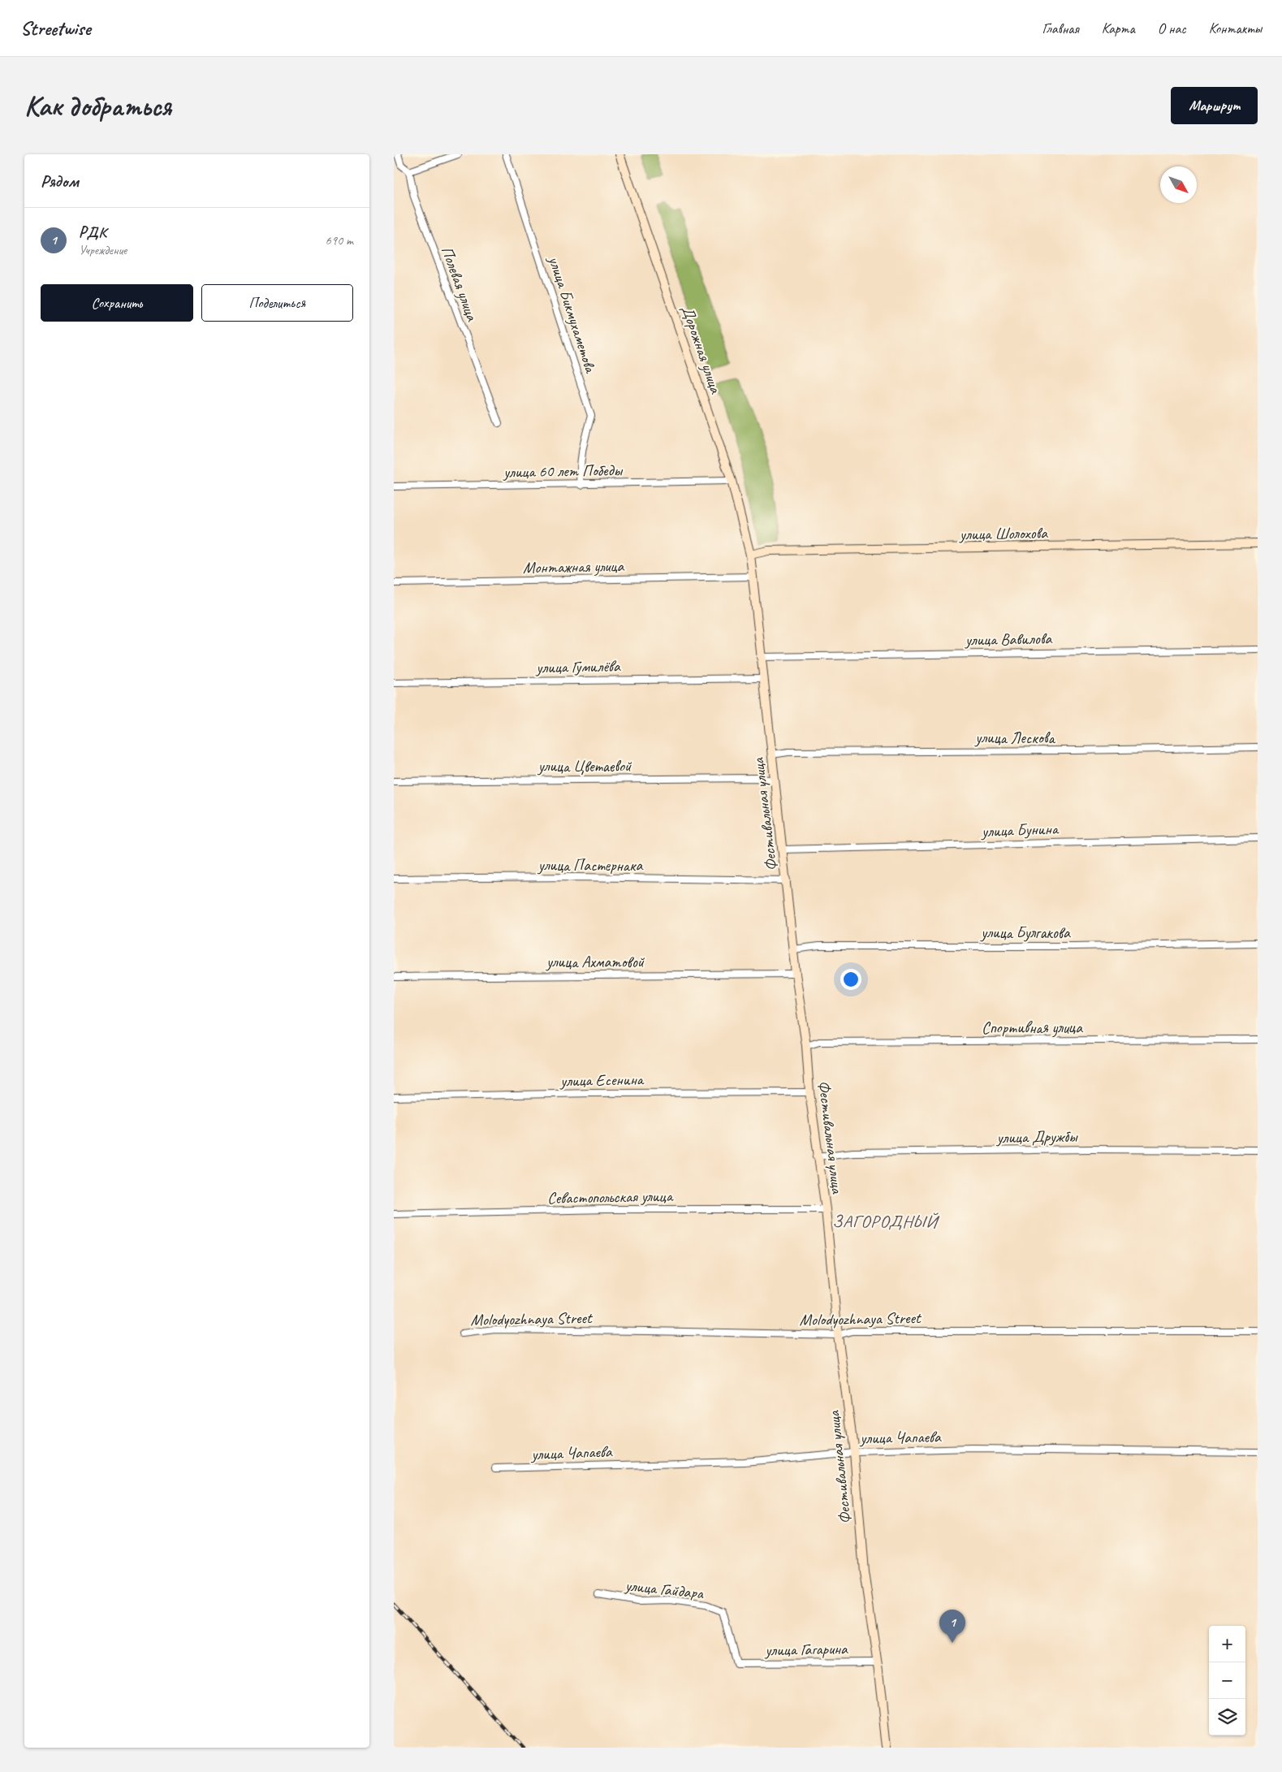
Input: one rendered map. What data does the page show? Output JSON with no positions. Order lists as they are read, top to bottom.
{
  "streets": {
    "street": [
      "Полевая улица",
      "улица Бикмухаметова",
      "Дорожная улица",
      "улица 60 лет Победы",
      "улица Шолохова",
      "Монтажная улица",
      "улица Вавилова",
      "улица Гумилёва",
      "улица Лескова",
      "улица Цветаевой",
      "Фестивальная улица",
      "улица Бунина",
      "улица Пастернака",
      "улица Булгакова",
      "улица Ахматовой",
      "Спортивная улица",
      "улица Есенина",
      "улица Дружбы",
      "Севастопольская улица",
      "Molodyozhnaya Street",
      "улица Чапаева",
      "улица Гайдара",
      "улица Гагарина"
    ]
  },
  "crossings": [
    ["улица Бикмухаметова", "улица 60 лет Победы"],
    ["Дорожная улица", "улица 60 лет Победы"],
    ["Дорожная улица", "улица Шолохова"],
    ["Дорожная улица", "Фестивальная улица"],
    ["улица Шолохова", "Фестивальная улица"],
    ["Монтажная улица", "Фестивальная улица"],
    ["улица Вавилова", "Фестивальная улица"],
    ["улица Гумилёва", "Фестивальная улица"],
    ["улица Лескова", "Фестивальная улица"],
    ["улица Цветаевой", "Фестивальная улица"],
    ["Фестивальная улица", "улица Бунина"],
    ["Фестивальная улица", "улица Пастернака"],
    ["Фестивальная улица", "улица Булгакова"],
    ["Фестивальная улица", "улица Ахматовой"],
    ["Фестивальная улица", "Спортивная улица"],
    ["Фестивальная улица", "улица Есенина"],
    ["Фестивальная улица", "улица Дружбы"],
    ["Фестивальная улица", "Севастопольская улица"],
    ["Фестивальная улица", "Molodyozhnaya Street"],
    ["Фестивальная улица", "улица Чапаева"],
    ["Фестивальная улица", "улица Гагарина"],
    ["улица Гайдара", "улица Гагарина"]
  ],
  "districts": ["ЗАГОРОДНЫЙ"],
  "north": "bottom right",
  "page": {
    "header": "Streetwise",
    "nav": [
      "Главная",
      "Карта",
      "О нас",
      "Контакты"
    ],
    "buttons": [
      "Маршрут",
      ["Сохранить", "Поделиться"]
    ],
    "title": "Как добраться",
    "heading": "Рядом",
    "list": [
      {
        "mark": "1",
        "name": "РДК",
        "note": "Учреждение",
        "value": "690 m"
      }
    ],
    "pins": "1",
    "map_buttons": ["+", "−"]
  }
}
